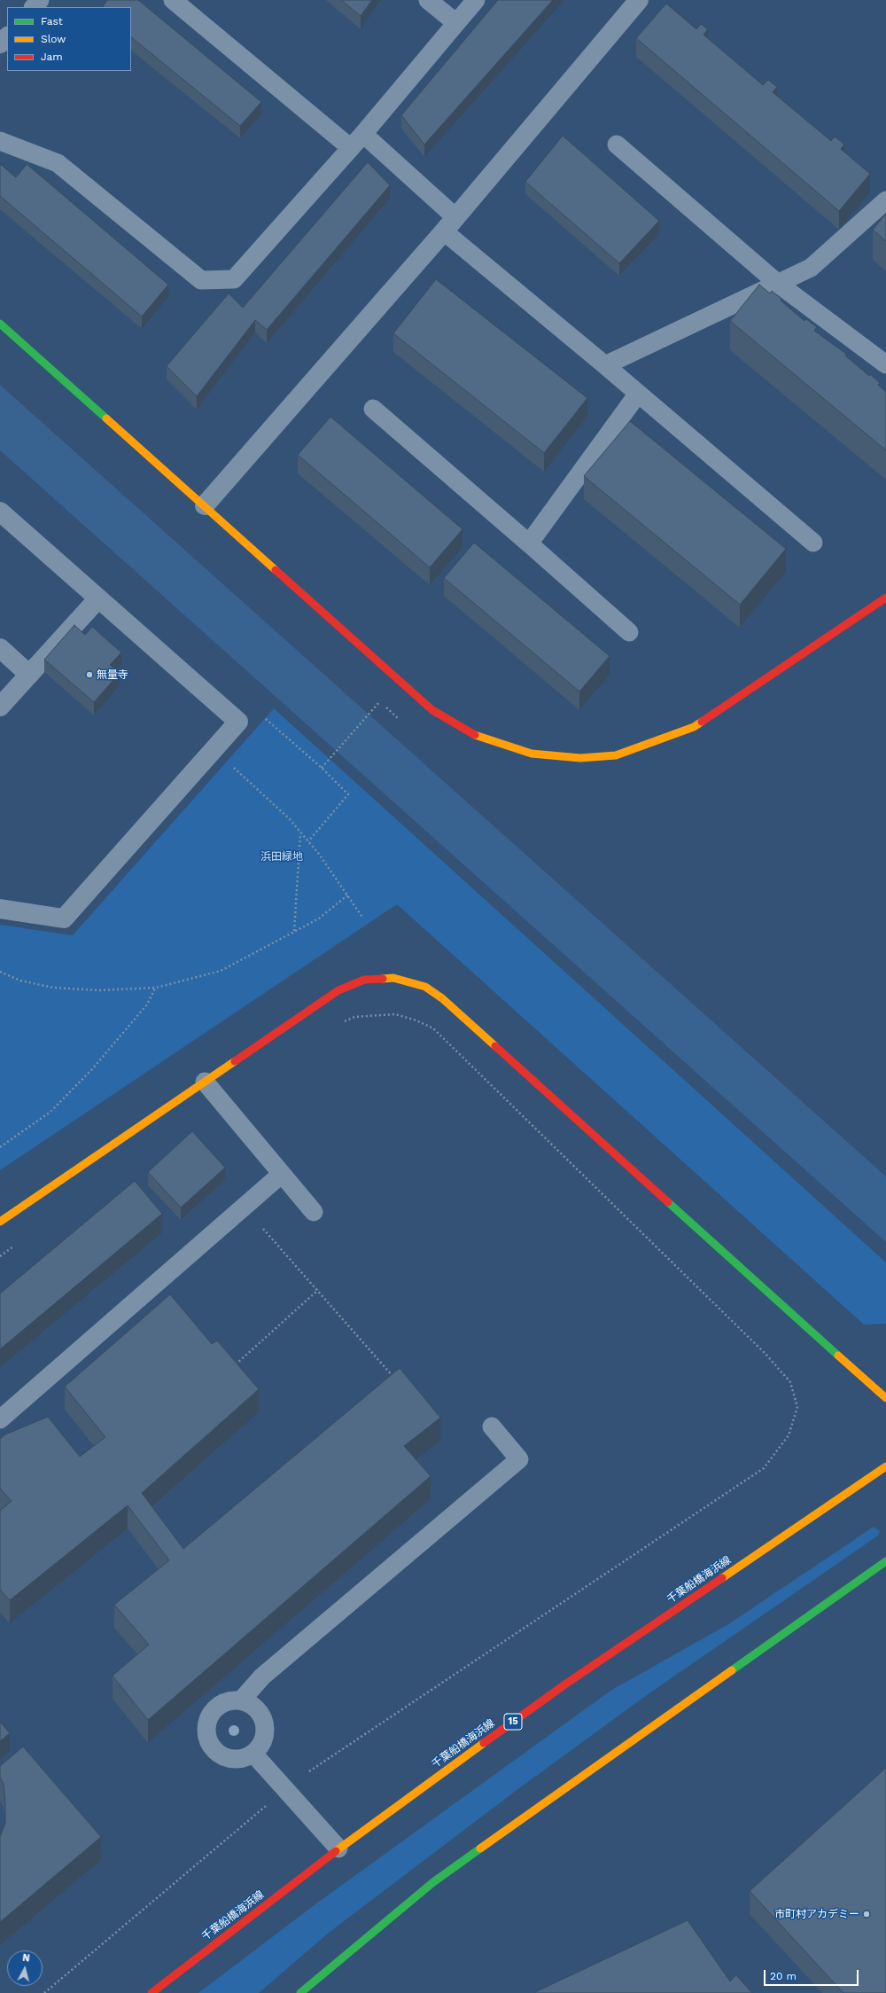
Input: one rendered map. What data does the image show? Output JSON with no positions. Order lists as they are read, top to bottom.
{
  "streets": {
    "street": ["千葉船橋海浜線", "15"]
  },
  "parks": ["浜田緑地"],
  "places": ["無量寺", "市町村アカデミー"],
  "legend": ["Fast", "Slow", "Jam"],
  "scale_bar": "20 m",
  "north": "top"
}
